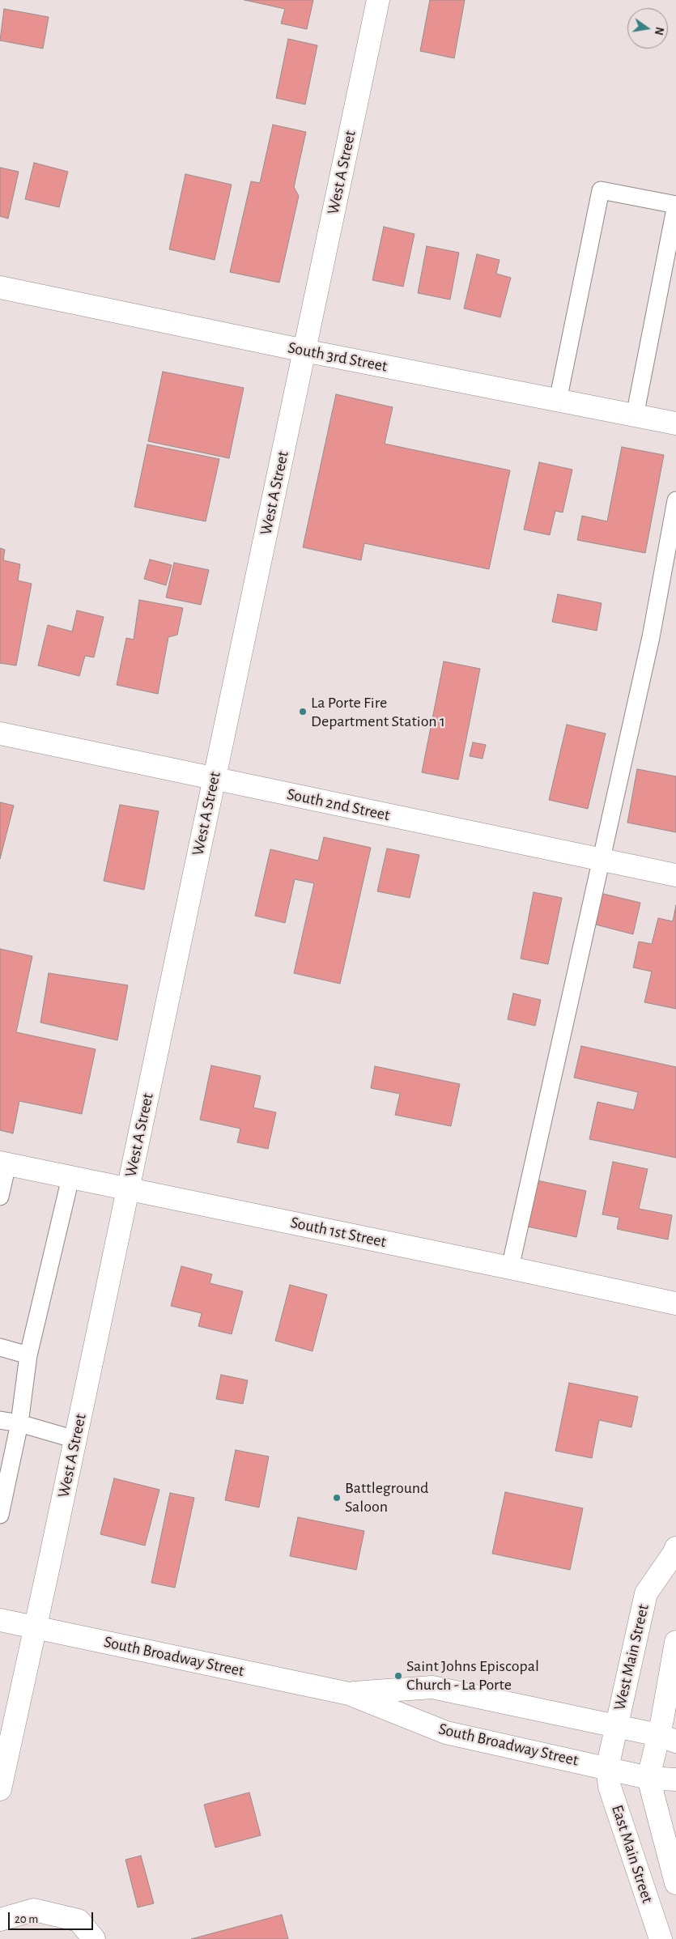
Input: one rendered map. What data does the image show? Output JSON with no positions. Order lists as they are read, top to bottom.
{
  "streets": {
    "street": [
      "West A Street",
      "South 3rd Street",
      "South 2nd Street",
      "South 1st Street",
      "South Broadway Street",
      "West Main Street",
      "East Main Street"
    ]
  },
  "crossings": [
    ["West A Street", "South 3rd Street"],
    ["West A Street", "South 2nd Street"],
    ["West A Street", "South 1st Street"],
    ["West A Street", "South Broadway Street"],
    ["South Broadway Street", "West Main Street"],
    ["South Broadway Street", "East Main Street"],
    ["West Main Street", "East Main Street"]
  ],
  "places": ["La Porte Fire Department Station 1", "Battleground Saloon", "Saint Johns Episcopal Church - La Porte"],
  "scale_bar": "20 m",
  "north": "right"
}
